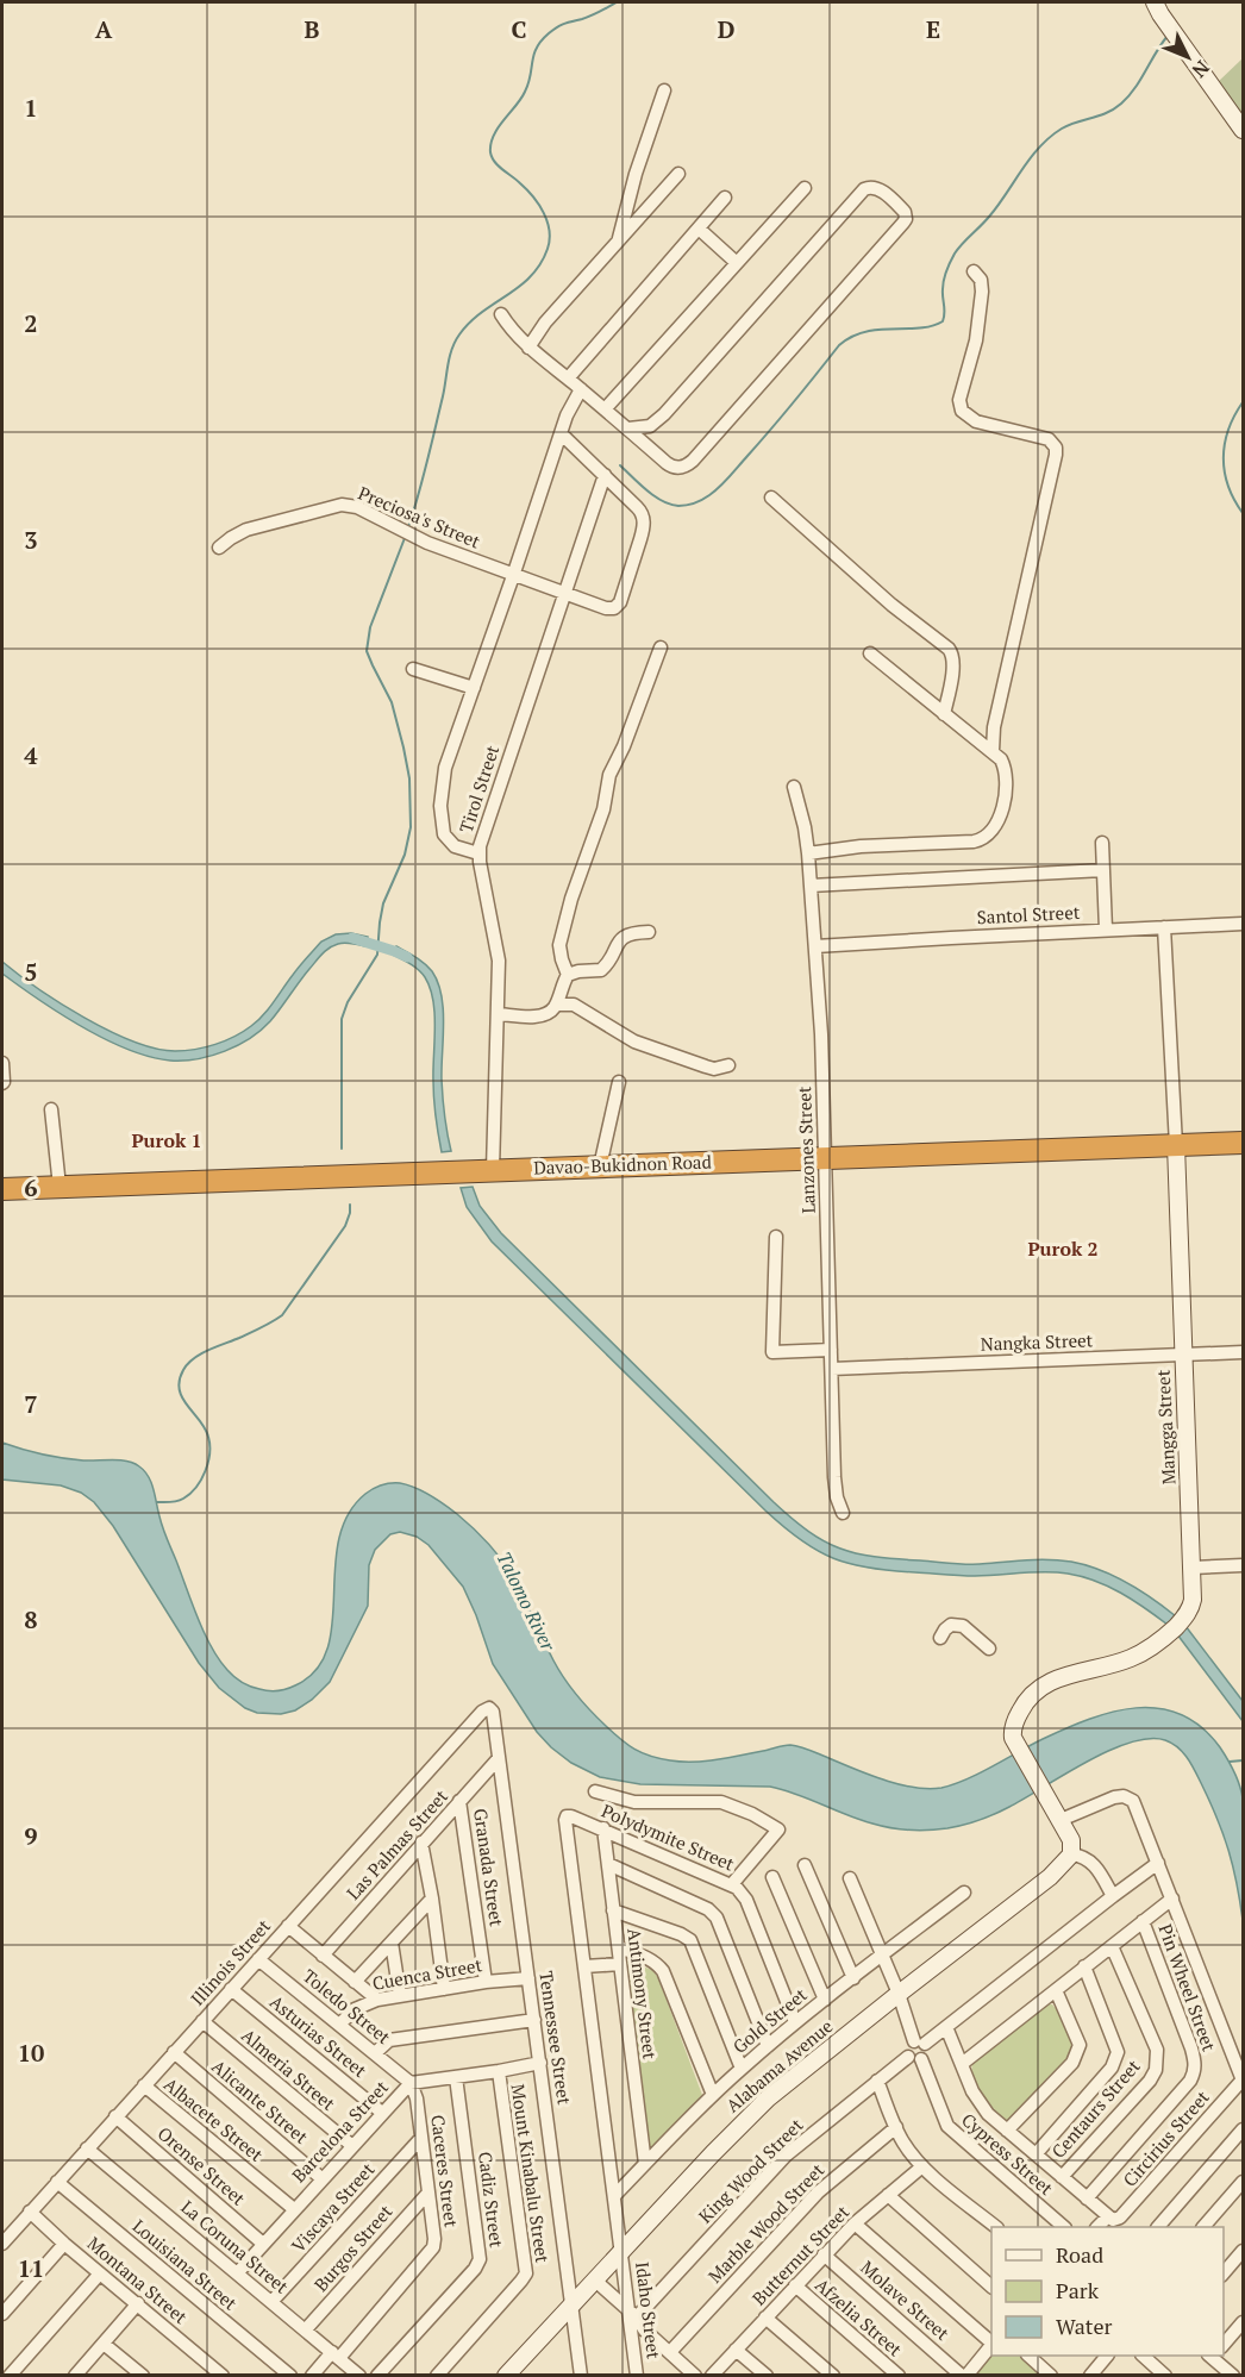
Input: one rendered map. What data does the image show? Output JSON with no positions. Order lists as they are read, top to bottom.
{
  "streets": {
    "highway": ["Davao-Bukidnon Road"],
    "street": [
      "Preciosa's Street",
      "Tirol Street",
      "Santol Street",
      "Lanzones Street",
      "Nangka Street",
      "Mangga Street",
      "Polydymite Street",
      "Las Palmas Street",
      "Granada Street",
      "Illinois Street",
      "Cuenca Street",
      "Pin Wheel Street",
      "Antimony Street",
      "Toledo Street",
      "Gold Street",
      "Asturias Street",
      "Tennessee Street",
      "Alabama Avenue",
      "Almeria Street",
      "Alicante Street",
      "Centaurs Street",
      "Albacete Street",
      "Barcelona Street",
      "Circirius Street",
      "Cypress Street",
      "Orense Street",
      "Caceres Street",
      "King Wood Street",
      "Mount Kinabalu Street",
      "Cadiz Street",
      "Viscaya Street",
      "Marble Wood Street",
      "La Coruna Street",
      "Burgos Street",
      "Butternut Street",
      "Louisiana Street",
      "Montana Street",
      "Molave Street",
      "Idaho Street",
      "Afzelia Street"
    ]
  },
  "crossings": [
    ["Preciosa's Street", "Tirol Street"],
    ["Tirol Street", "Davao-Bukidnon Road"],
    ["Santol Street", "Lanzones Street"],
    ["Santol Street", "Mangga Street"],
    ["Lanzones Street", "Davao-Bukidnon Road"],
    ["Lanzones Street", "Nangka Street"],
    ["Davao-Bukidnon Road", "Mangga Street"],
    ["Nangka Street", "Mangga Street"],
    ["Polydymite Street", "Antimony Street"],
    ["Polydymite Street", "Gold Street"],
    ["Polydymite Street", "Idaho Street"],
    ["Las Palmas Street", "Granada Street"],
    ["Las Palmas Street", "Tennessee Street"],
    ["Granada Street", "Cuenca Street"],
    ["Illinois Street", "Toledo Street"],
    ["Illinois Street", "Asturias Street"],
    ["Illinois Street", "Tennessee Street"],
    ["Illinois Street", "Almeria Street"],
    ["Illinois Street", "Alicante Street"],
    ["Illinois Street", "Albacete Street"],
    ["Illinois Street", "Orense Street"],
    ["Illinois Street", "La Coruna Street"],
    ["Illinois Street", "Louisiana Street"],
    ["Illinois Street", "Montana Street"],
    ["Cuenca Street", "Toledo Street"],
    ["Cuenca Street", "Tennessee Street"],
    ["Antimony Street", "Gold Street"],
    ["Toledo Street", "Barcelona Street"],
    ["Toledo Street", "Caceres Street"],
    ["Gold Street", "Idaho Street"],
    ["Asturias Street", "Barcelona Street"],
    ["Tennessee Street", "Alabama Avenue"],
    ["Tennessee Street", "Barcelona Street"],
    ["Alabama Avenue", "Idaho Street"],
    ["Almeria Street", "Barcelona Street"],
    ["Alicante Street", "Barcelona Street"],
    ["Albacete Street", "Barcelona Street"],
    ["Barcelona Street", "Orense Street"],
    ["Barcelona Street", "Caceres Street"],
    ["Barcelona Street", "Mount Kinabalu Street"],
    ["Barcelona Street", "Cadiz Street"],
    ["Barcelona Street", "La Coruna Street"],
    ["Cypress Street", "King Wood Street"],
    ["Caceres Street", "Viscaya Street"],
    ["Caceres Street", "La Coruna Street"],
    ["Caceres Street", "Burgos Street"],
    ["King Wood Street", "Idaho Street"],
    ["Viscaya Street", "La Coruna Street"],
    ["La Coruna Street", "Burgos Street"],
    ["Butternut Street", "Molave Street"],
    ["Butternut Street", "Afzelia Street"]
  ],
  "districts": ["Purok 1", "Purok 2"],
  "water": ["Talomo River"],
  "legend": ["Road", "Park", "Water"],
  "north": "bottom right",
  "grid": {
    "columns": [
      "A",
      "B",
      "C",
      "D",
      "E"
    ],
    "rows": [
      "1",
      "2",
      "3",
      "4",
      "5",
      "6",
      "7",
      "8",
      "9",
      "10",
      "11"
    ]
  }
}
